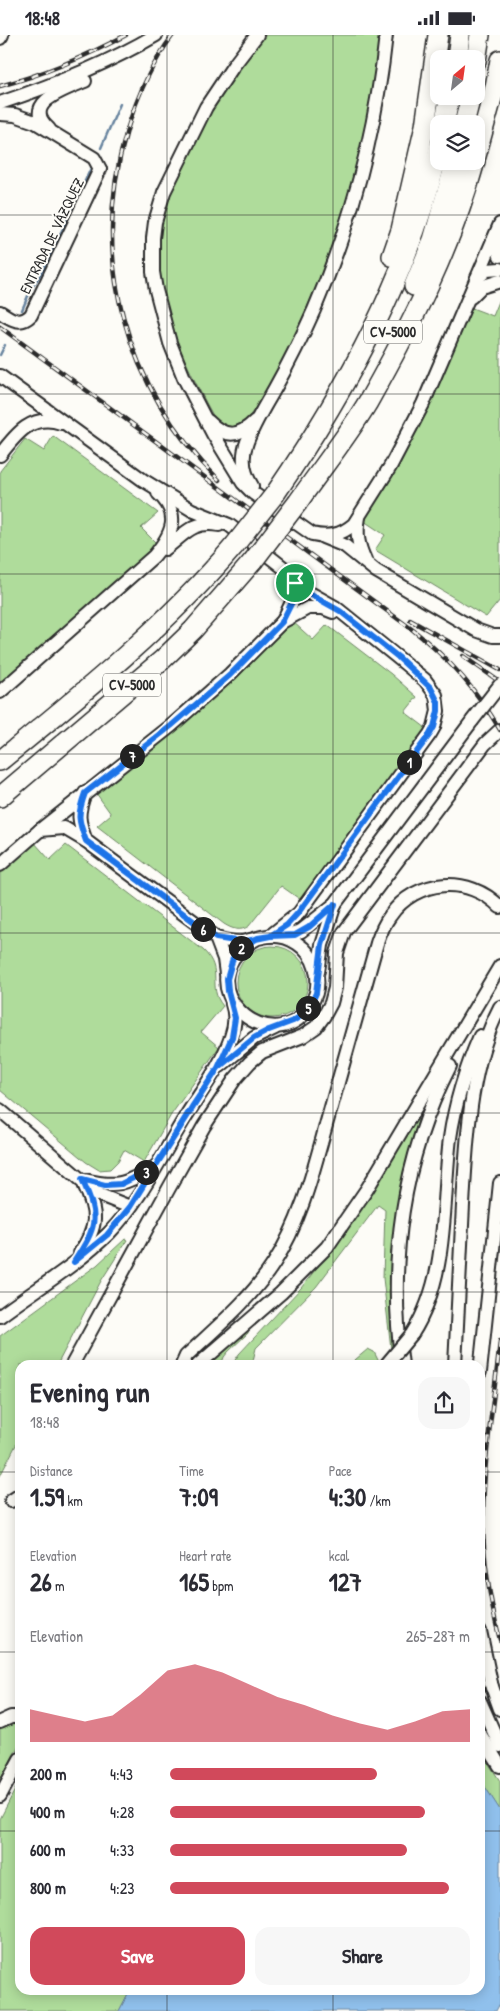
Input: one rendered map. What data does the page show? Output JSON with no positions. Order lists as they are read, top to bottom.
{
  "streets": {
    "highway": ["CV-5000"],
    "street": ["ENTRADA DE VÁZQUEZ"]
  },
  "north": "top right",
  "page": {
    "status": "18:48",
    "pins": [
      "7",
      "1",
      "6",
      "2",
      "5",
      "3"
    ],
    "heading": ["Evening run", "18:48"],
    "stats": [
      ["Distance", "1.59 km"],
      ["Time", "7:09"],
      ["Pace", "4:30 /km"],
      ["Elevation", "26 m"],
      ["Heart rate", "165 bpm"],
      ["kcal", "127"]
    ],
    "chart": ["Elevation", "265–287 m"],
    "list": [
      {
        "name": "200 m",
        "note": "4:43"
      },
      {
        "name": "400 m",
        "note": "4:28"
      },
      {
        "name": "600 m",
        "note": "4:33"
      },
      {
        "name": "800 m",
        "note": "4:23"
      }
    ],
    "buttons": ["Save", "Share"]
  }
}
